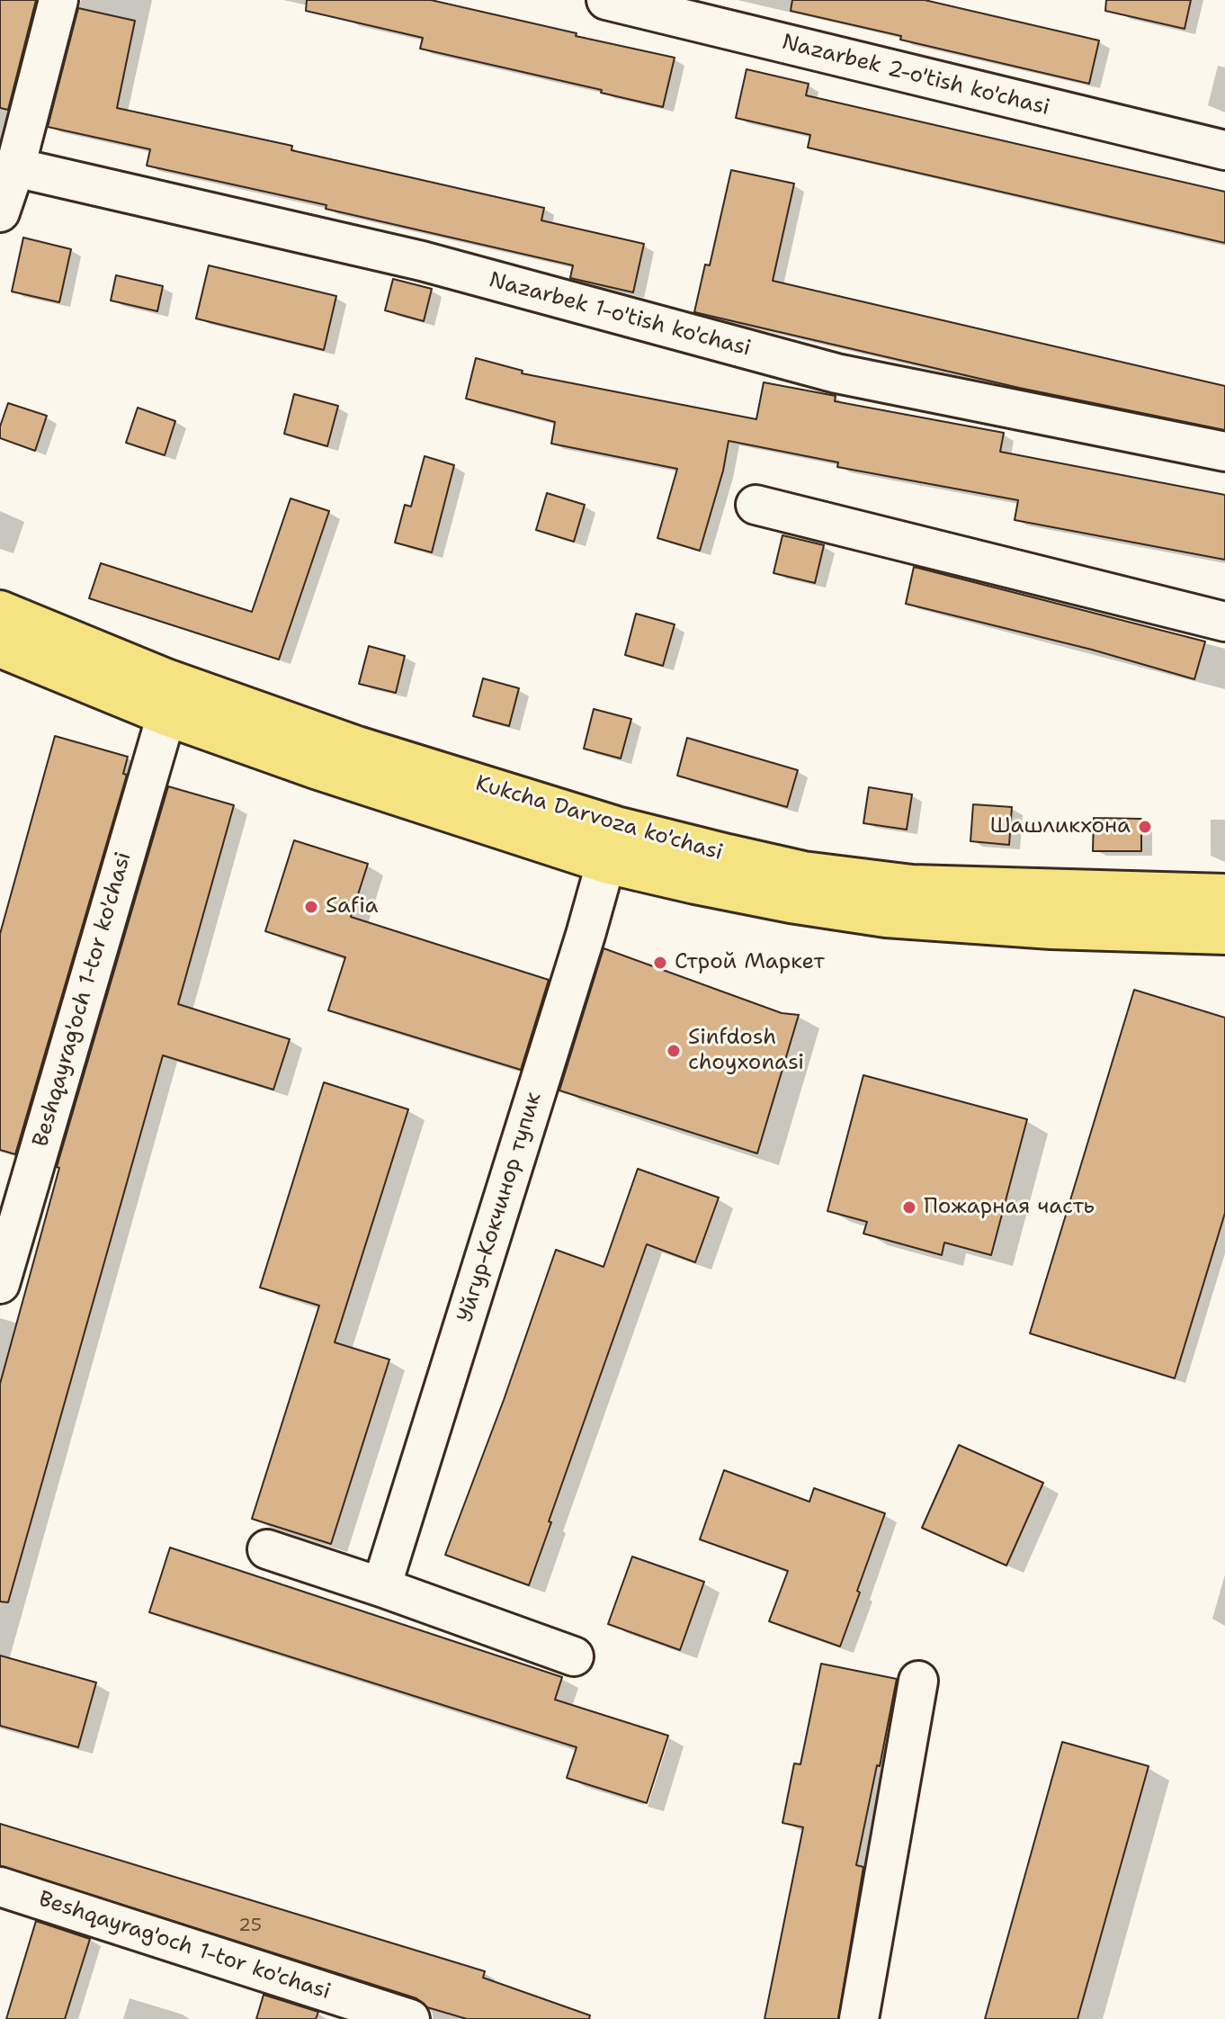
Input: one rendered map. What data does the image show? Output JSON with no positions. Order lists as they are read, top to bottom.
{
  "streets": {
    "main road": ["Kukcha Darvoza ko'chasi"],
    "street": [
      "Nazarbek 2-o'tish ko'chasi",
      "Nazarbek 1-o'tish ko'chasi",
      "Beshqayrag'och 1-tor ko'chasi",
      "Уйгур-Кокчинор тупик"
    ]
  },
  "crossings": [
    ["Kukcha Darvoza ko'chasi", "Beshqayrag'och 1-tor ko'chasi"],
    ["Kukcha Darvoza ko'chasi", "Уйгур-Кокчинор тупик"]
  ],
  "places": [
    "Шашликхона",
    "Safia",
    "Строй Маркет",
    "Sinfdosh choyxonasi",
    "Пожарная часть"
  ],
  "house_numbers": ["25"]
}
